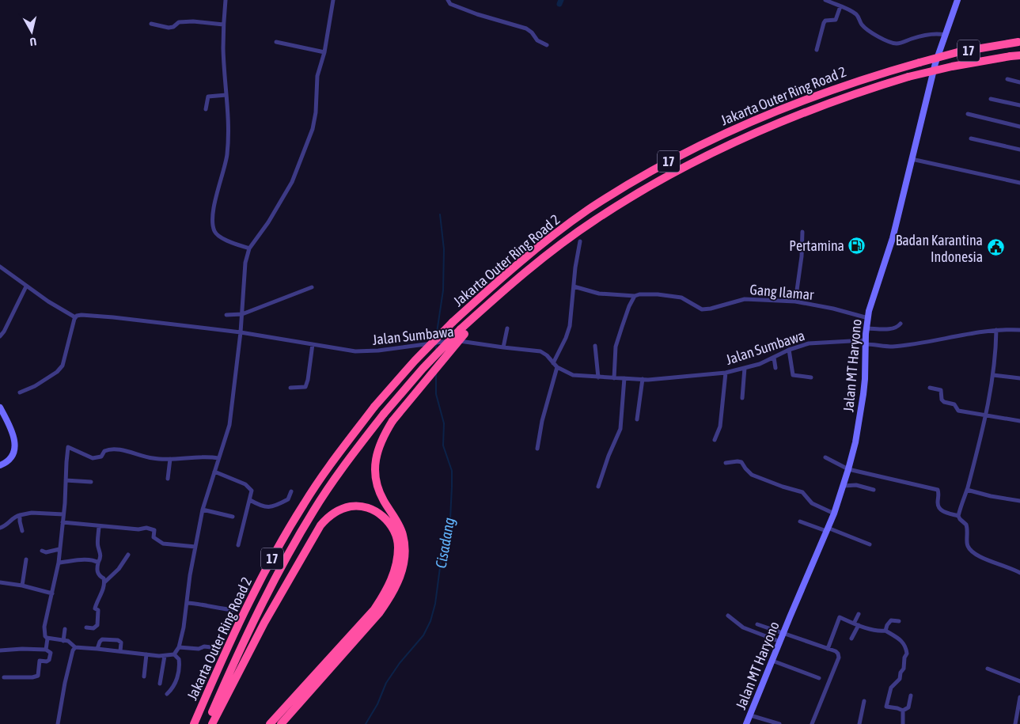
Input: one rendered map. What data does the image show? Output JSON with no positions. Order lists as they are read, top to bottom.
{
  "streets": {
    "highway": ["17", "Jakarta Outer Ring Road 2"],
    "main road": ["Jalan MT Haryono"],
    "street": ["Gang Ilamar", "Jalan Sumbawa"]
  },
  "crossings": [
    ["Gang Ilamar", "Jalan MT Haryono"],
    ["Jalan Sumbawa", "Jalan MT Haryono"]
  ],
  "water": ["Cisadang"],
  "places": {
    "fuel station": ["Pertamina"],
    "public building": ["Badan Karantina Indonesia"]
  },
  "north": "bottom"
}
